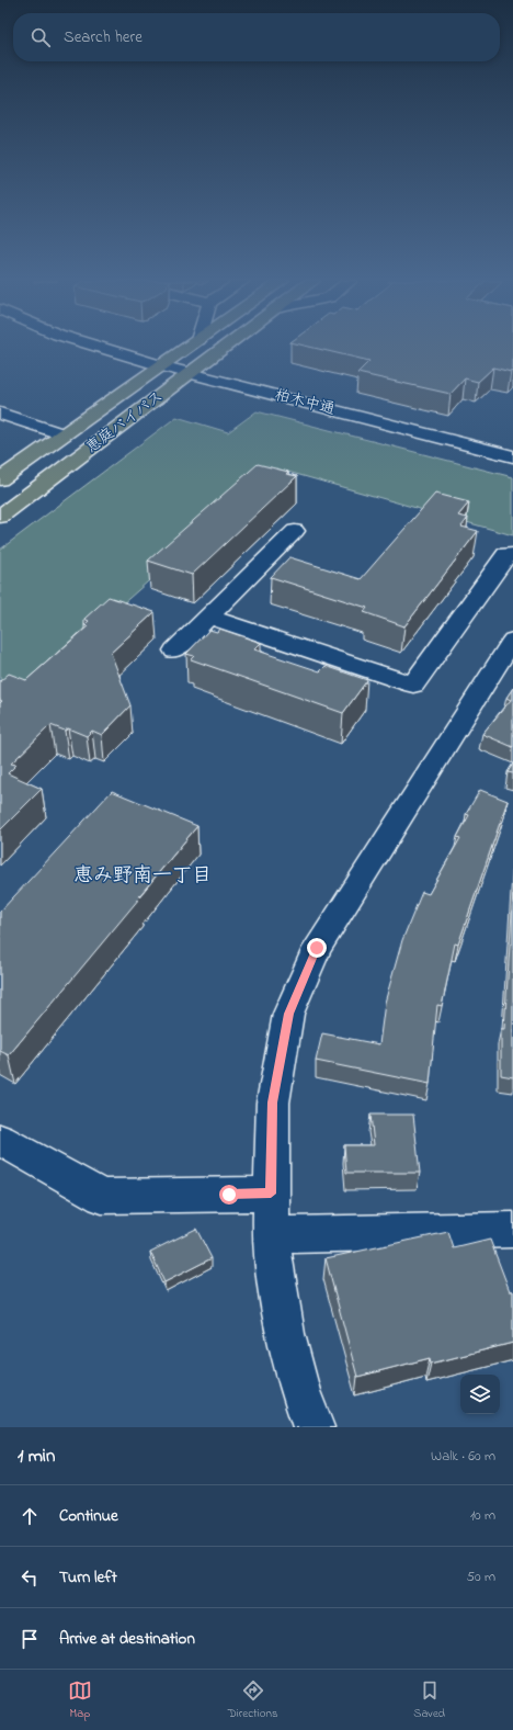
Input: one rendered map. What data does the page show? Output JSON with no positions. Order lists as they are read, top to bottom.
{
  "streets": {
    "highway": ["恵庭バイパス"],
    "street": ["柏木中通"]
  },
  "crossings": [
    ["柏木中通", "恵庭バイパス"]
  ],
  "districts": ["恵み野南一丁目"],
  "page": {
    "search": "Search here",
    "heading": ["1 min", "Walk · 60 m"],
    "list": [
      ["Continue", "10 m"],
      ["Turn left", "50 m"],
      "Arrive at destination"
    ],
    "nav": ["Map", "Directions", "Saved"]
  }
}
